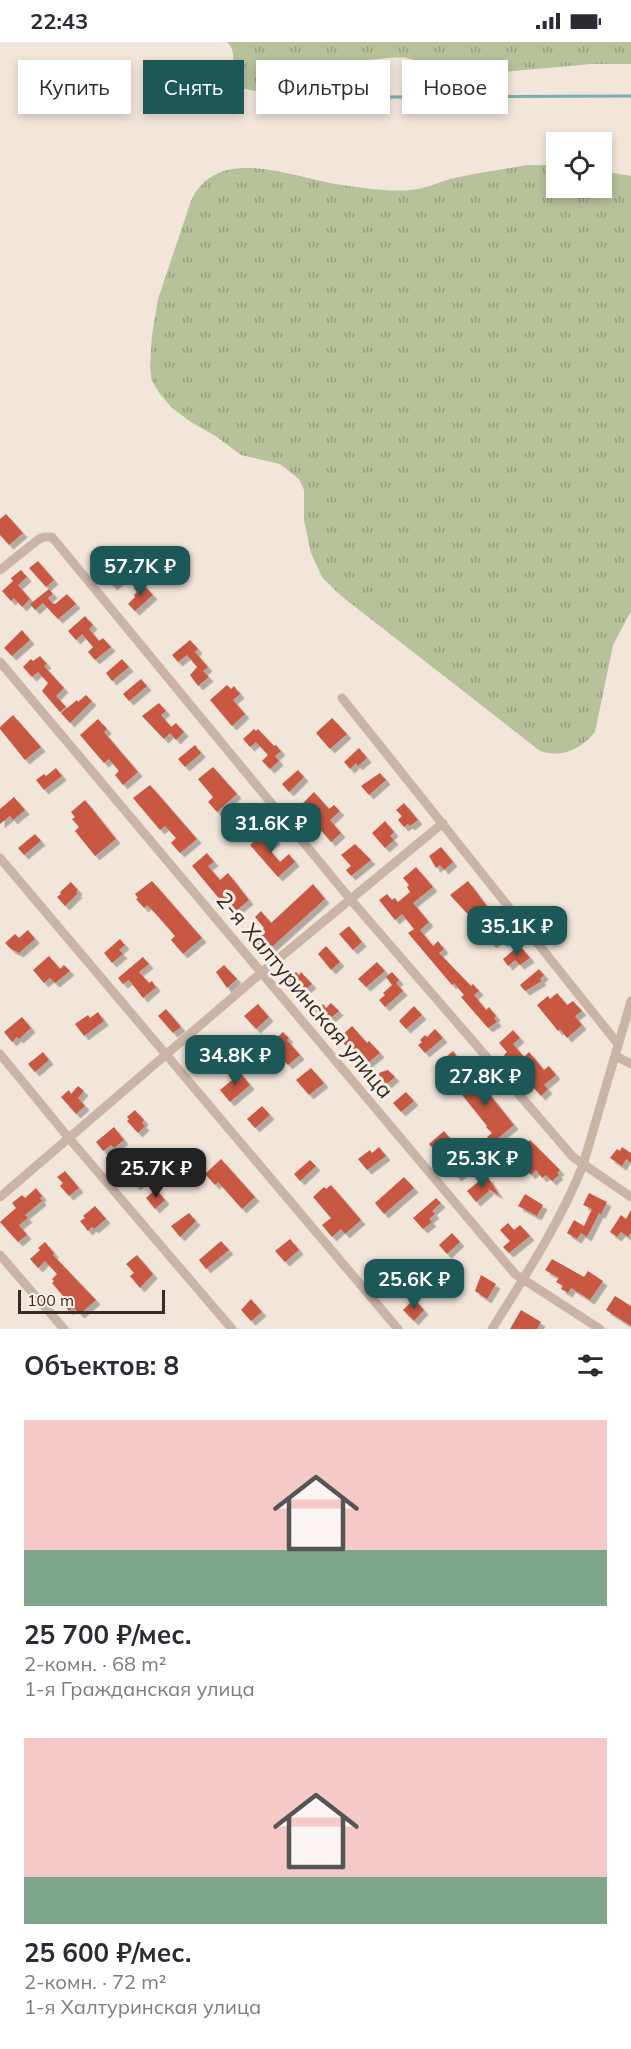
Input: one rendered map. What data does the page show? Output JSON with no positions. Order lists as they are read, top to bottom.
{
  "streets": {
    "street": ["2-я Халтуринская улица"]
  },
  "scale_bar": "100 m",
  "page": {
    "status": "22:43",
    "chip": [
      "Купить",
      "Снять",
      "Фильтры",
      "Новое"
    ],
    "price": [
      "57.7K ₽",
      "31.6K ₽",
      "35.1K ₽",
      "34.8K ₽",
      "27.8K ₽",
      "25.3K ₽",
      "25.7K ₽",
      "25.6K ₽"
    ],
    "scale": "100 m",
    "heading": "Объектов: 8",
    "list": [
      {
        "name": "25 700 ₽/мес.",
        "note": "2-комн. · 68 m² · 1-я Гражданская улица"
      },
      {
        "name": "25 600 ₽/мес.",
        "note": "2-комн. · 72 m² · 1-я Халтуринская улица"
      }
    ]
  }
}
